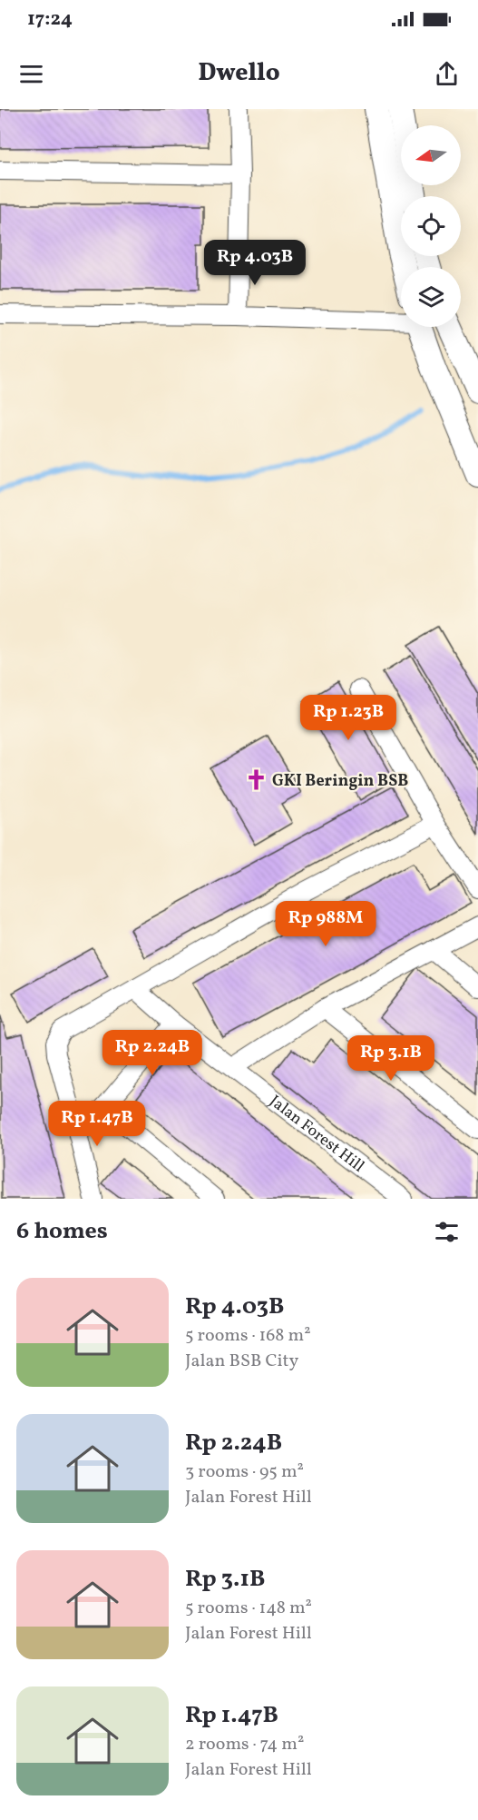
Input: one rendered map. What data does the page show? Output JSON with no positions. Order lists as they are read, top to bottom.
{
  "streets": {
    "street": ["Jalan Forest Hill"]
  },
  "places": {
    "church": ["GKI Beringin BSB"]
  },
  "north": "left",
  "page": {
    "status": "17:24",
    "header": "Dwello",
    "price": [
      "Rp 4.03B",
      "Rp 1.23B",
      "Rp 988M",
      "Rp 2.24B",
      "Rp 3.1B",
      "Rp 1.47B"
    ],
    "heading": "6 homes",
    "list": [
      {
        "name": "Rp 4.03B",
        "note": "5 rooms · 168 m² · Jalan BSB City"
      },
      {
        "name": "Rp 2.24B",
        "note": "3 rooms · 95 m² · Jalan Forest Hill"
      },
      {
        "name": "Rp 3.1B",
        "note": "5 rooms · 148 m² · Jalan Forest Hill"
      },
      {
        "name": "Rp 1.47B",
        "note": "2 rooms · 74 m² · Jalan Forest Hill"
      }
    ]
  }
}
